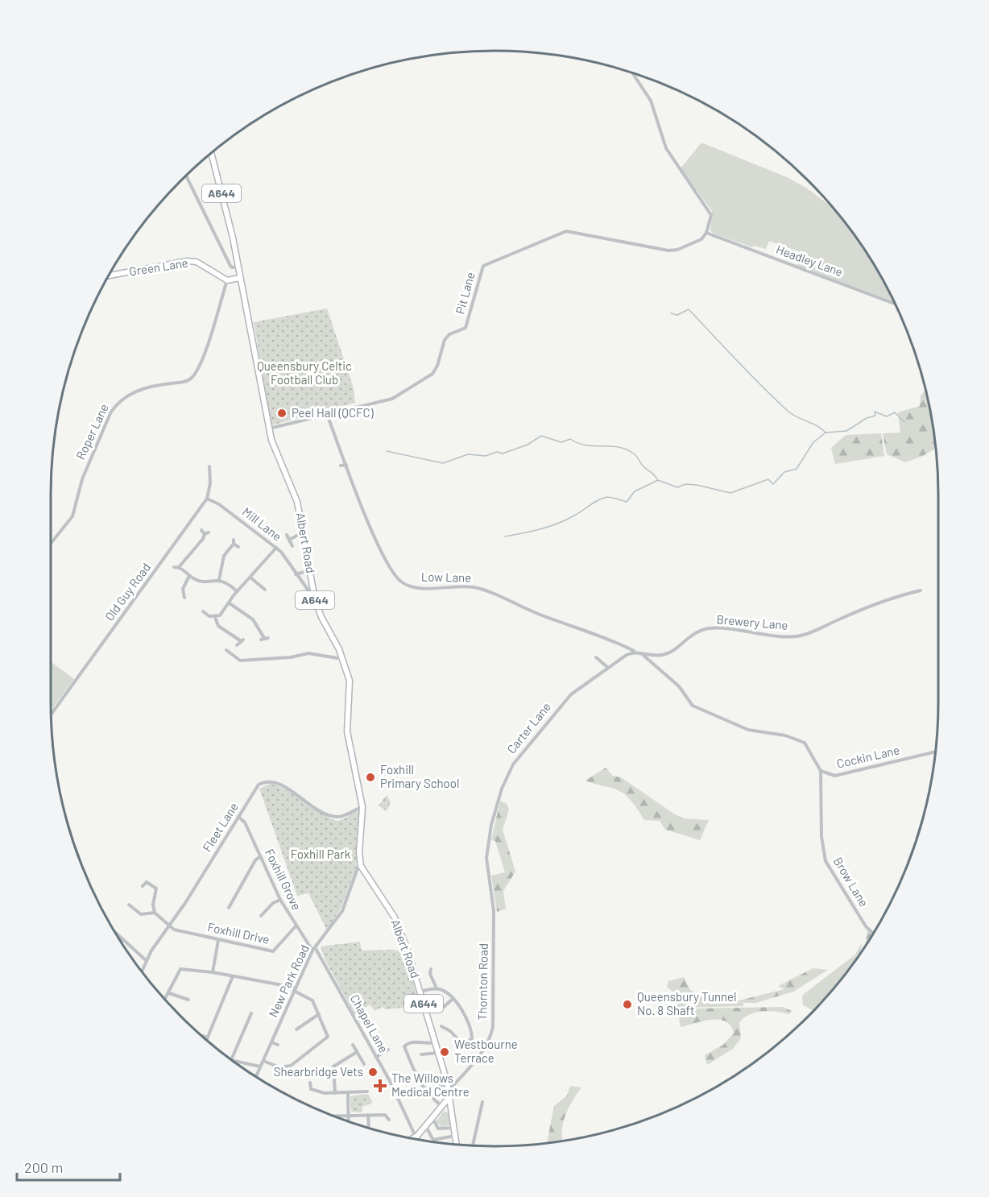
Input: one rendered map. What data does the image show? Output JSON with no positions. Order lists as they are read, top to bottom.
{
  "streets": {
    "main road": ["A644", "Green Lane", "Albert Road"],
    "street": [
      "Headley Lane",
      "Pit Lane",
      "Roper Lane",
      "Mill Lane",
      "Low Lane",
      "Old Guy Road",
      "Brewery Lane",
      "Carter Lane",
      "Cockin Lane",
      "Fleet Lane",
      "Foxhill Grove",
      "Brow Lane",
      "Foxhill Drive",
      "New Park Road",
      "Thornton Road",
      "Chapel Lane"
    ]
  },
  "crossings": [
    ["A644", "Albert Road"],
    ["A644", "Fleet Lane"],
    ["A644", "New Park Road"],
    ["Headley Lane", "Pit Lane"],
    ["Green Lane", "Roper Lane"],
    ["Pit Lane", "Albert Road"],
    ["Pit Lane", "Low Lane"],
    ["Mill Lane", "Albert Road"],
    ["Mill Lane", "Old Guy Road"],
    ["Albert Road", "Fleet Lane"],
    ["Albert Road", "New Park Road"],
    ["Albert Road", "Thornton Road"],
    ["Low Lane", "Carter Lane"],
    ["Brewery Lane", "Cockin Lane"],
    ["Carter Lane", "Thornton Road"],
    ["Cockin Lane", "Brow Lane"],
    ["Fleet Lane", "Foxhill Grove"],
    ["Fleet Lane", "Foxhill Drive"],
    ["Foxhill Grove", "Foxhill Drive"],
    ["Foxhill Grove", "New Park Road"],
    ["Foxhill Grove", "Chapel Lane"],
    ["New Park Road", "Chapel Lane"]
  ],
  "parks": ["Queensbury Celtic Football Club", "Foxhill Park"],
  "places": {
    "other": [
      "Peel Hall (QCFC)",
      "Foxhill Primary School",
      "Queensbury Tunnel No. 8 Shaft",
      "Westbourne Terrace",
      "Shearbridge Vets"
    ],
    "health": ["The Willows Medical Centre"]
  },
  "scale_bar": "200 m"
}
